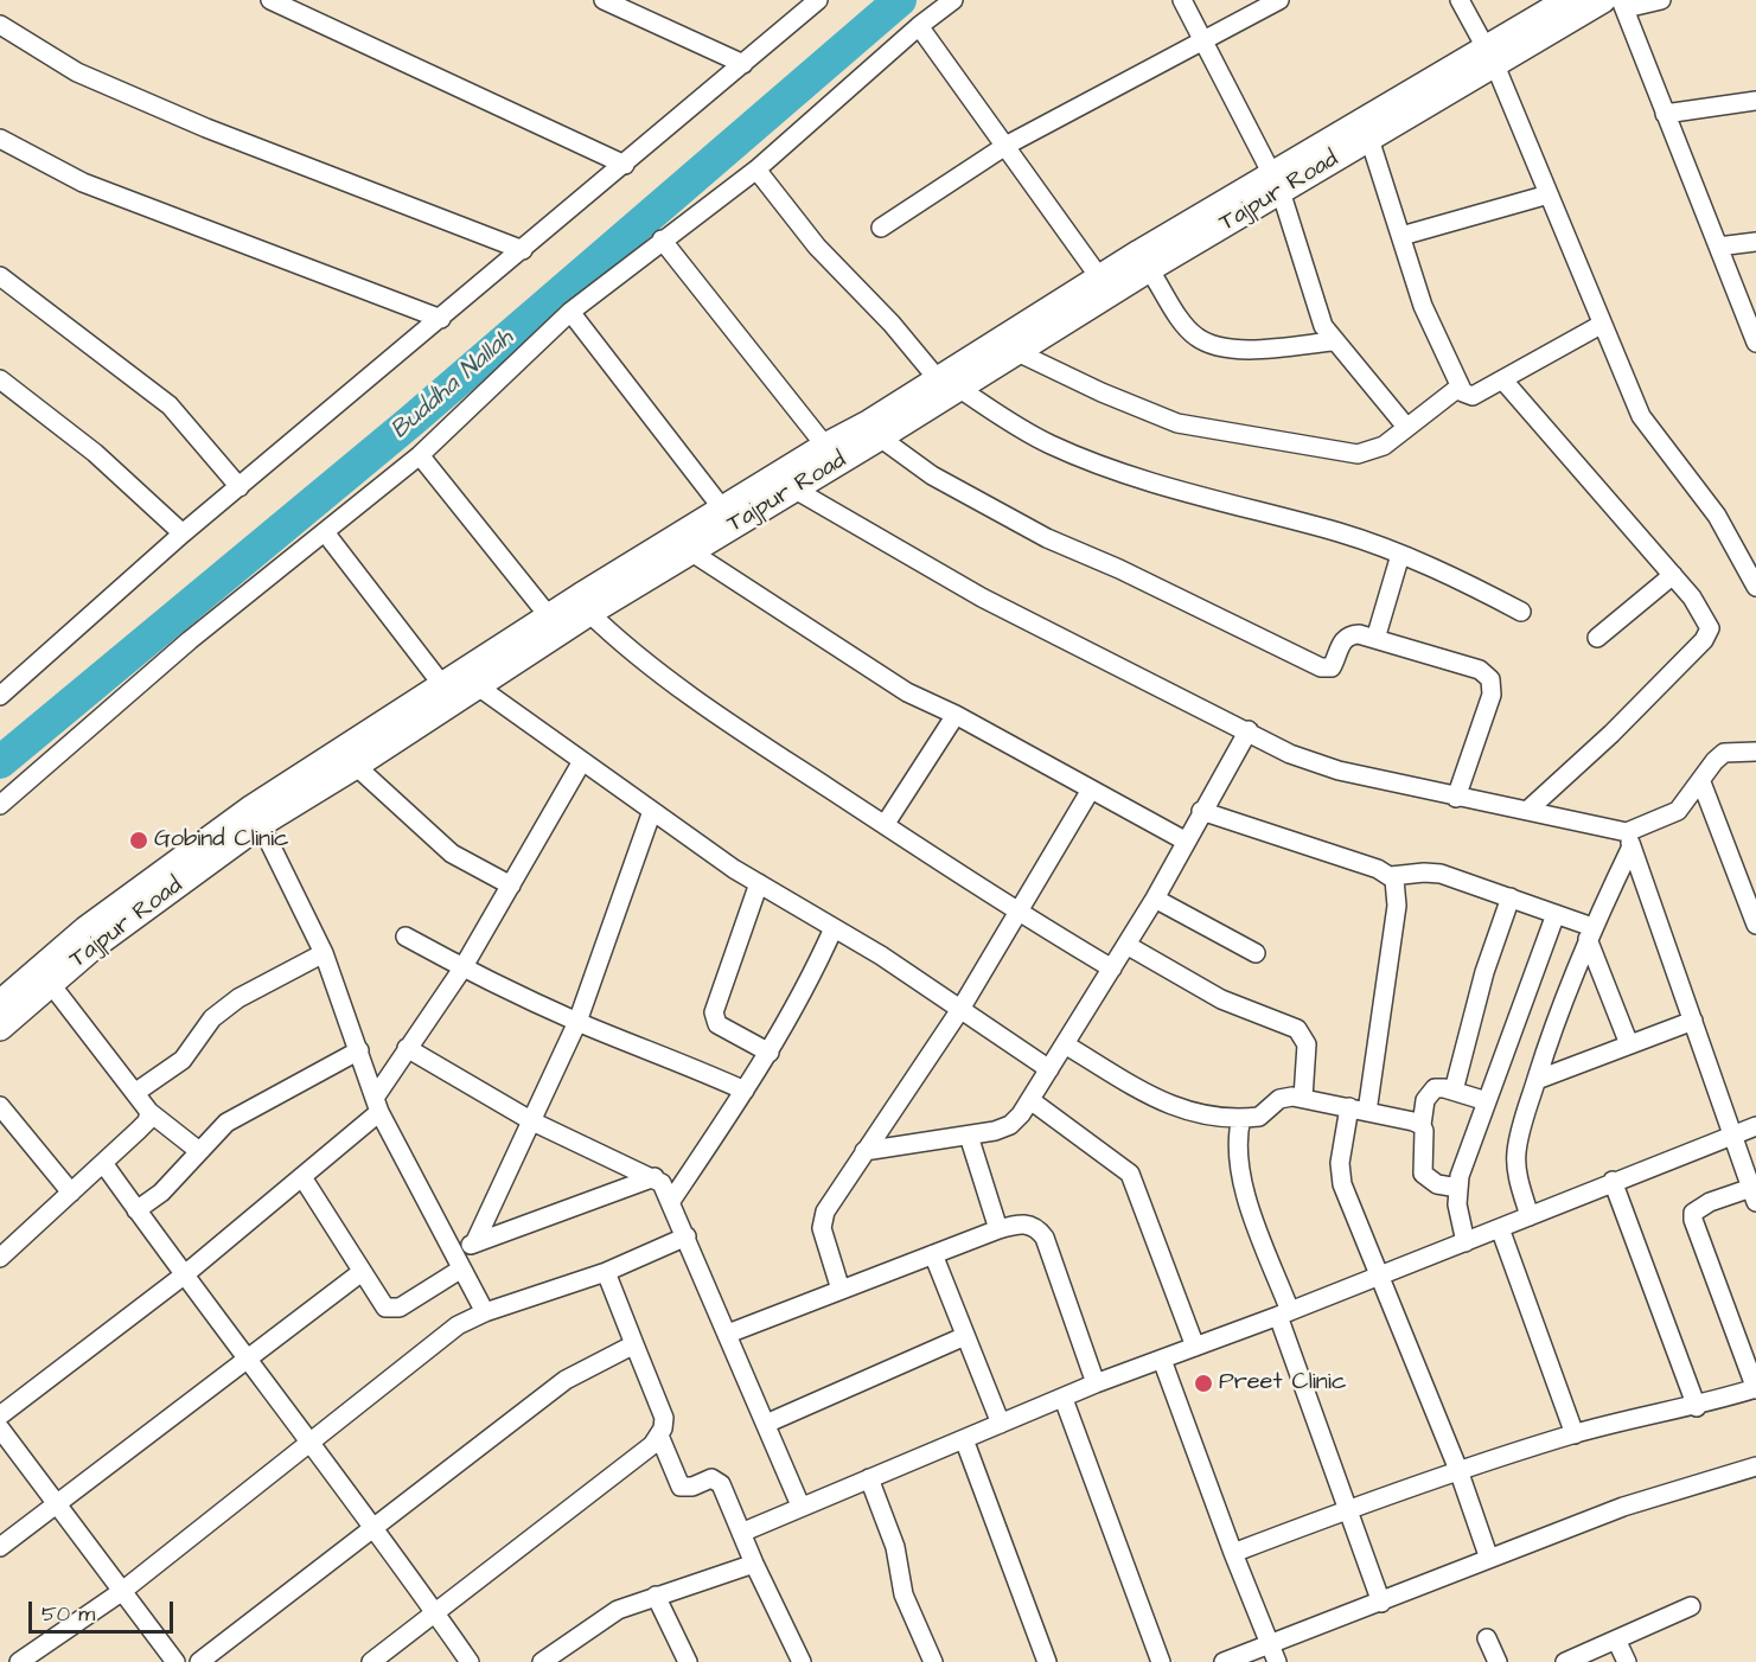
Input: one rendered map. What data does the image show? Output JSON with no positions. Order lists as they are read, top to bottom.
{
  "streets": {
    "main road": ["Tajpur Road"]
  },
  "water": ["Buddha Nallah"],
  "places": ["Gobind Clinic", "Preet Clinic"],
  "scale_bar": "50 m"
}
